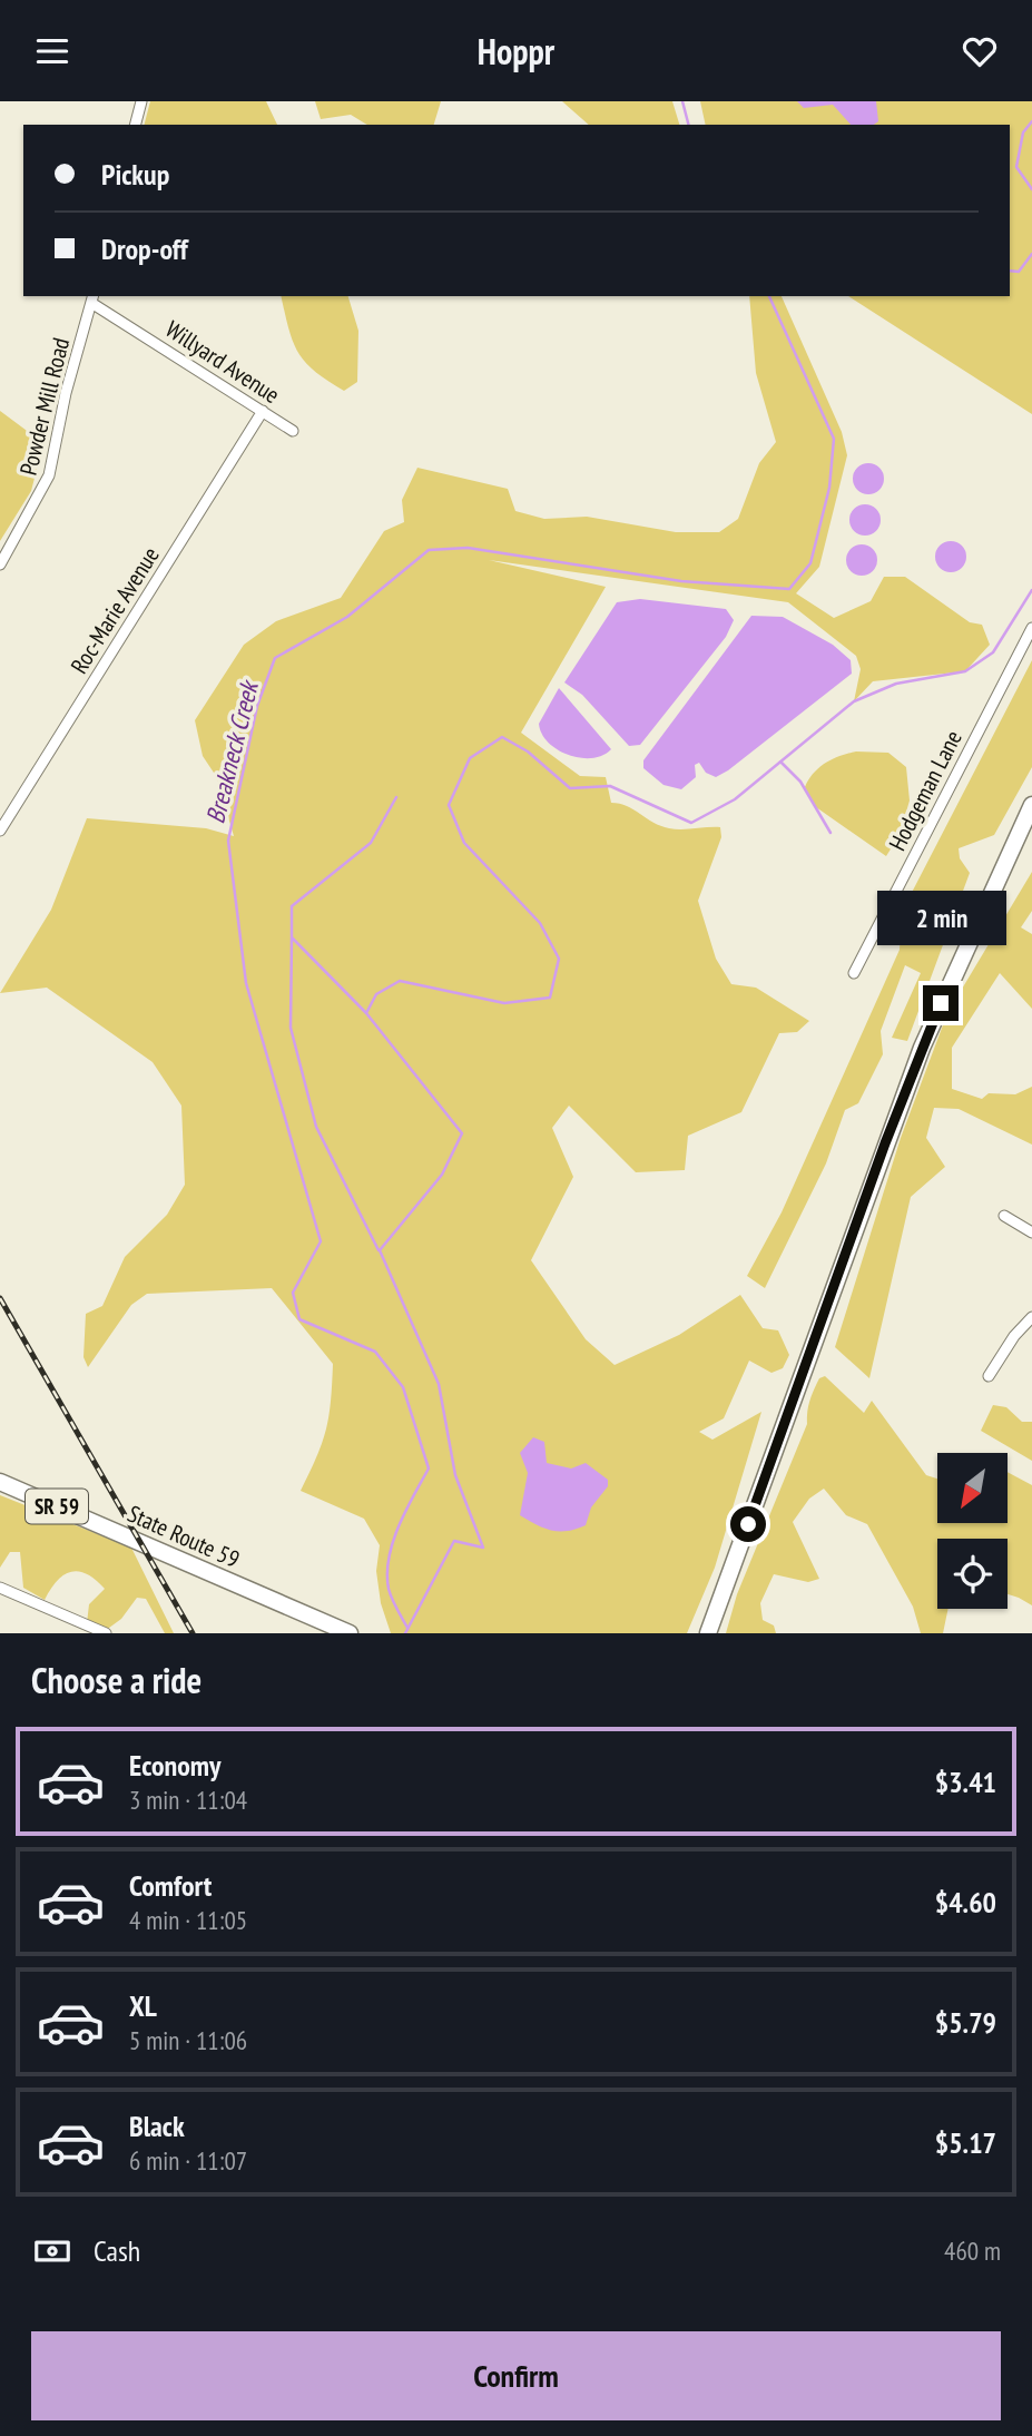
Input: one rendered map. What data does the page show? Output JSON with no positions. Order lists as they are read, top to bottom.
{
  "streets": {
    "main road": ["SR 59", "State Route 59"],
    "street": [
      "Willyard Avenue",
      "Powder Mill Road",
      "Roc-Marie Avenue",
      "Hodgeman Lane"
    ]
  },
  "crossings": [
    ["Willyard Avenue", "Powder Mill Road"],
    ["Willyard Avenue", "Roc-Marie Avenue"]
  ],
  "water": ["Breakneck Creek"],
  "north": "bottom left",
  "page": {
    "header": "Hoppr",
    "banner": ["Pickup", "Drop-off"],
    "bubble": "2 min",
    "heading": "Choose a ride",
    "list": [
      {
        "name": "Economy",
        "note": "3 min · 11:04",
        "value": "$3.41"
      },
      {
        "name": "Comfort",
        "note": "4 min · 11:05",
        "value": "$4.60"
      },
      {
        "name": "XL",
        "note": "5 min · 11:06",
        "value": "$5.79"
      },
      {
        "name": "Black",
        "note": "6 min · 11:07",
        "value": "$5.17"
      }
    ],
    "pay": ["Cash", "460 m"],
    "buttons": "Confirm"
  }
}
